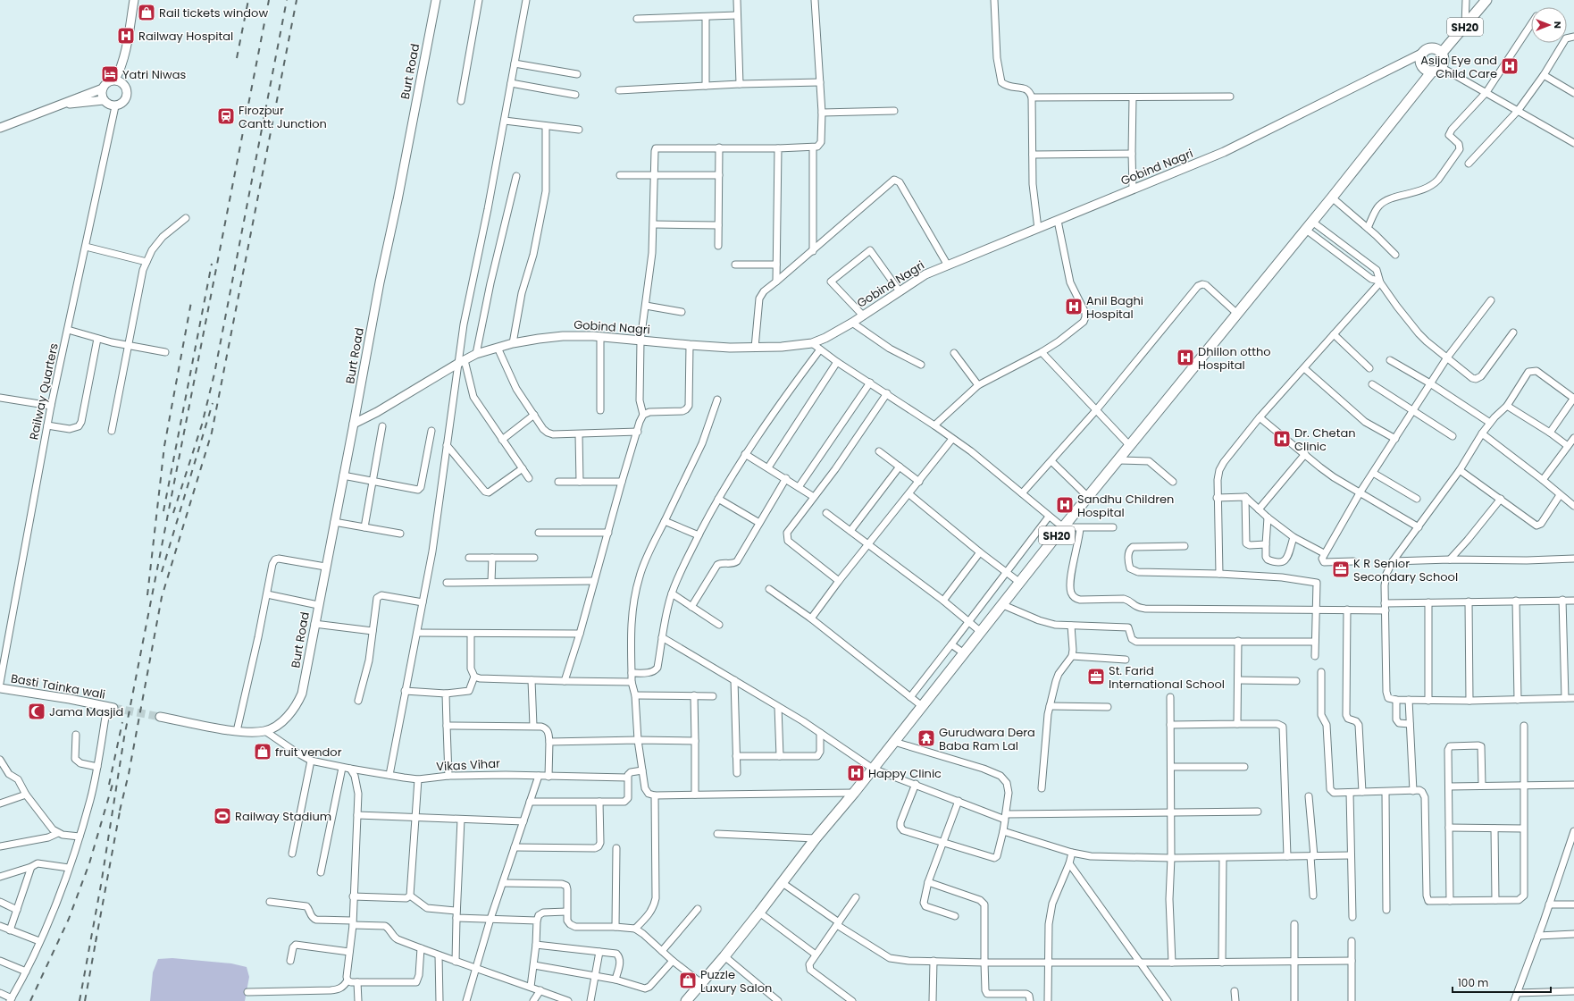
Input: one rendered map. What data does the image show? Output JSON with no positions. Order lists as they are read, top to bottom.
{
  "streets": {
    "main road": ["SH20"],
    "street": [
      "Burt Road",
      "Gobind Nagri",
      "Railway Quarters",
      "Basti Tainka wali",
      "Vikas Vihar"
    ]
  },
  "crossings": [
    ["SH20", "Gobind Nagri"],
    ["Burt Road", "Gobind Nagri"],
    ["Burt Road", "Vikas Vihar"]
  ],
  "places": {
    "shop": ["Rail tickets window", "fruit vendor", "Puzzle Luxury Salon"],
    "hospital": [
      "Railway Hospital",
      "Asija Eye and Child Care",
      "Anil Baghi Hospital",
      "Dhillon ottho Hospital",
      "Dr. Chetan Clinic",
      "Sandhu Children Hospital",
      "Happy Clinic"
    ],
    "hotel": ["Yatri Niwas"],
    "station": ["Firozpur Cantt. Junction"],
    "office": ["K R Senior Secondary School", "St. Farid International School"],
    "mosque": ["Jama Masjid"],
    "temple": ["Gurudwara Dera Baba Ram Lal"],
    "sports": ["Railway Stadium"]
  },
  "scale_bar": "100 m",
  "north": "right"
}
